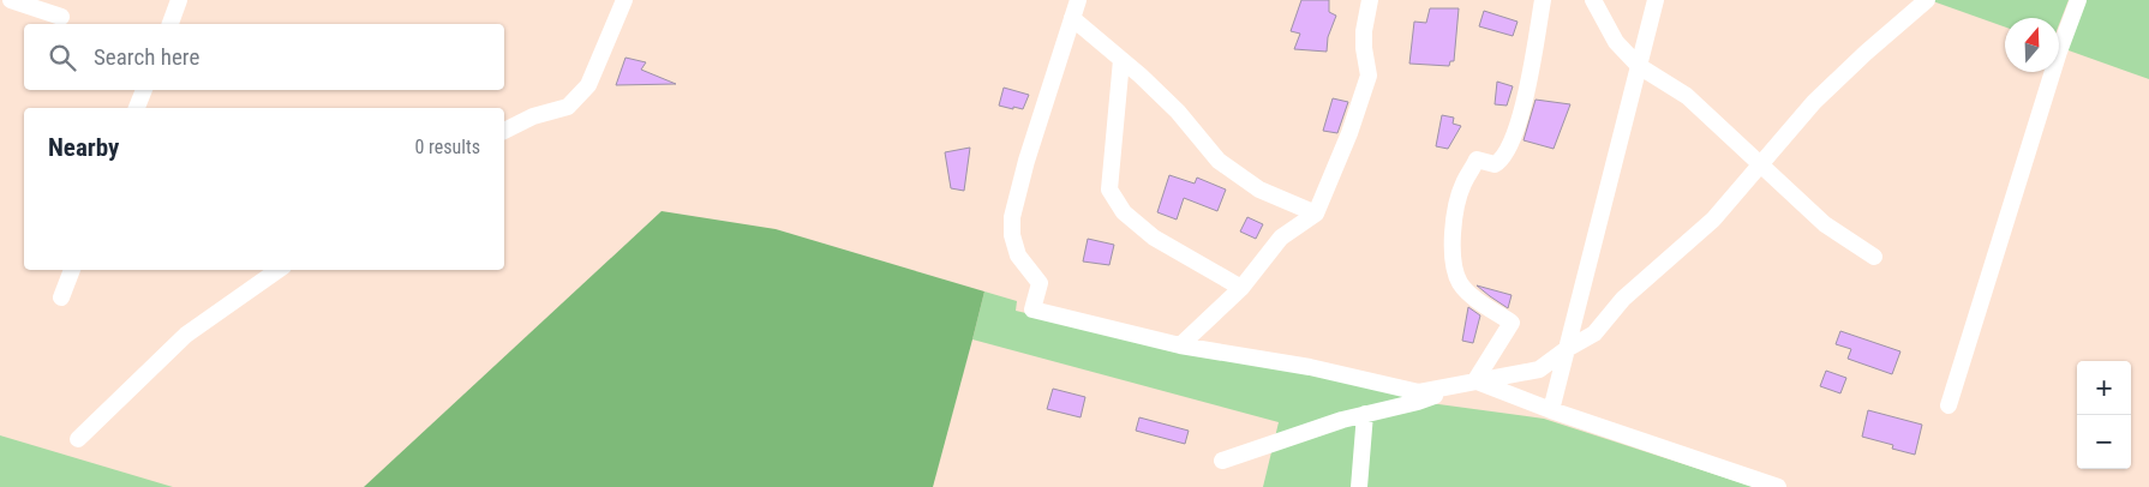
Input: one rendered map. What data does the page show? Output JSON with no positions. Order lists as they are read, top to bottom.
{
  "north": "top",
  "page": {
    "search": "Search here",
    "heading": ["Nearby", "0 results"],
    "map_buttons": ["+", "−"]
  }
}
